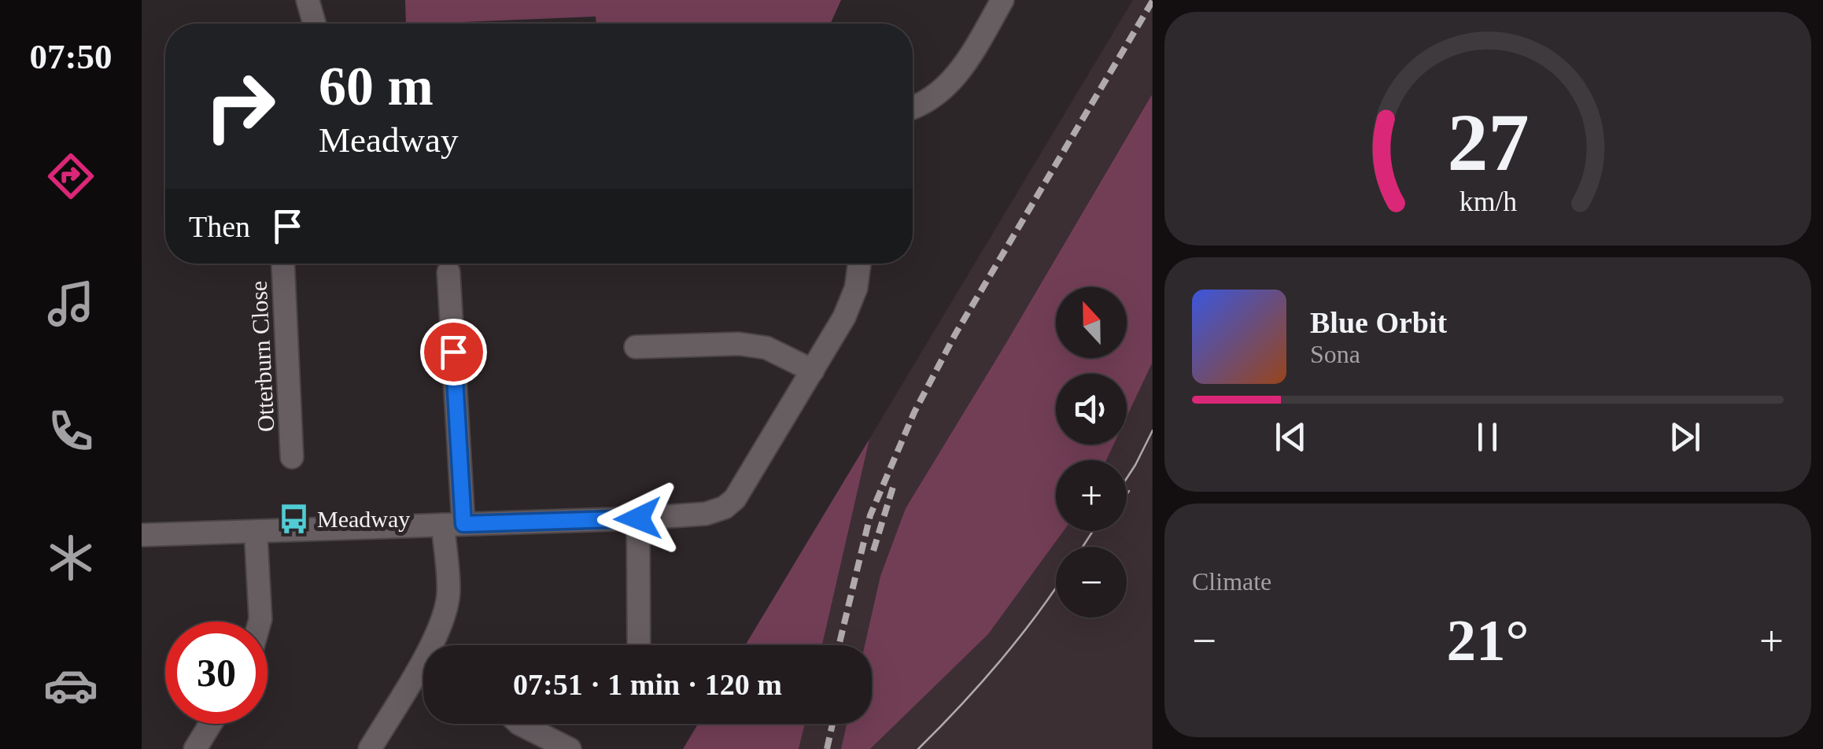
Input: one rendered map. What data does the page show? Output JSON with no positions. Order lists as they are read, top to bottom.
{
  "streets": {
    "street": ["Otterburn Close"]
  },
  "places": {
    "bus stop": ["Meadway"]
  },
  "north": "top",
  "page": {
    "tabs": "07:50",
    "turn": ["60 m", "Meadway"],
    "then": "Then",
    "map_buttons": ["+", "−"],
    "song": ["Blue Orbit", "Sona"],
    "tile": "Climate",
    "heat": ["−", "21°", "+"],
    "limit": "30",
    "trip": "07:51 · 1 min · 120 m",
    "gauge": ["27", "km/h"]
  }
}
